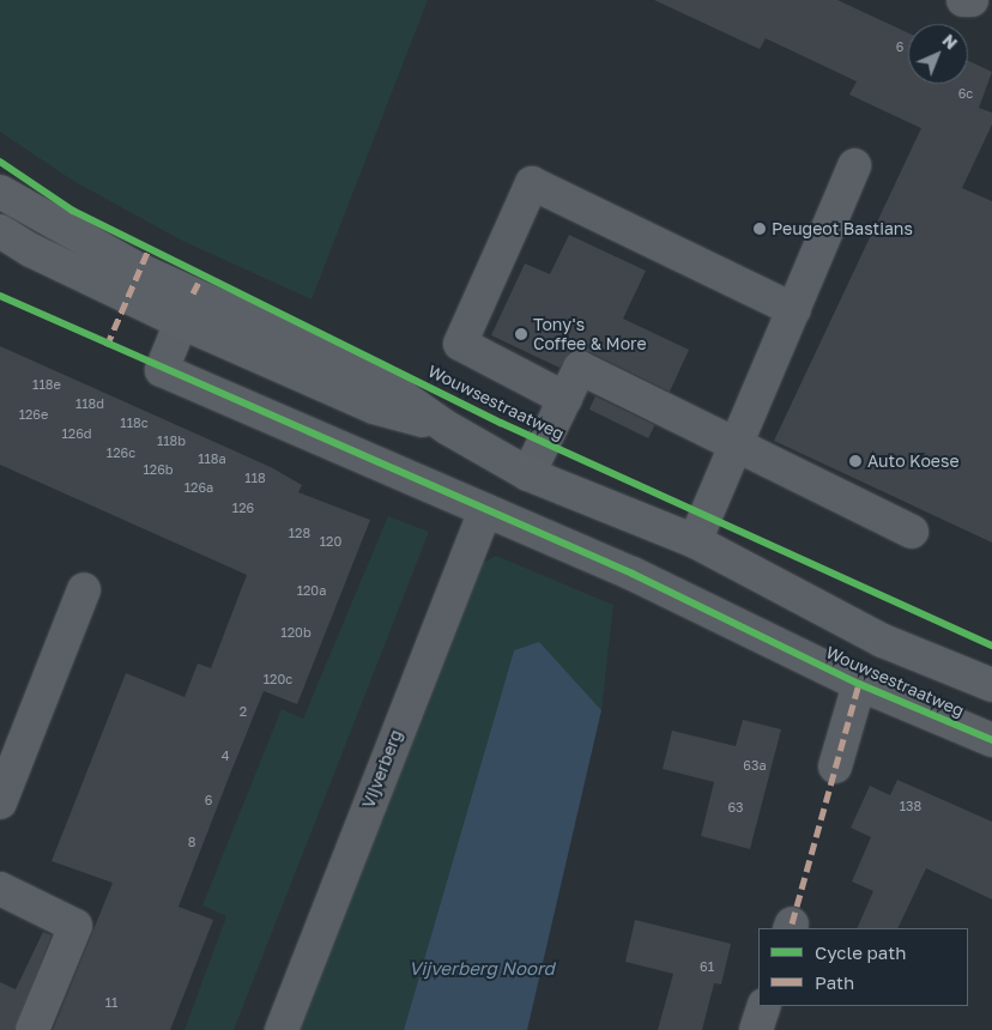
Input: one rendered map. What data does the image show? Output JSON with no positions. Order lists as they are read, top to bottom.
{
  "streets": {
    "main road": ["Wouwsestraatweg"],
    "street": ["Vijverberg"]
  },
  "crossings": [
    ["Wouwsestraatweg", "Vijverberg"]
  ],
  "water": ["Vijverberg Noord"],
  "places": ["Peugeot Bastians", "Tony's Coffee & More", "Auto Koese"],
  "house_numbers": [
    "6",
    "6c",
    "118e",
    "118d",
    "126e",
    "118c",
    "126d",
    "118b",
    "126c",
    "118a",
    "126b",
    "118",
    "126a",
    "126",
    "128",
    "120",
    "120a",
    "120b",
    "120c",
    "2",
    "4",
    "63a",
    "6",
    "138",
    "63",
    "8",
    "61",
    "11"
  ],
  "legend": ["Cycle path", "Path"],
  "north": "top right"
}
